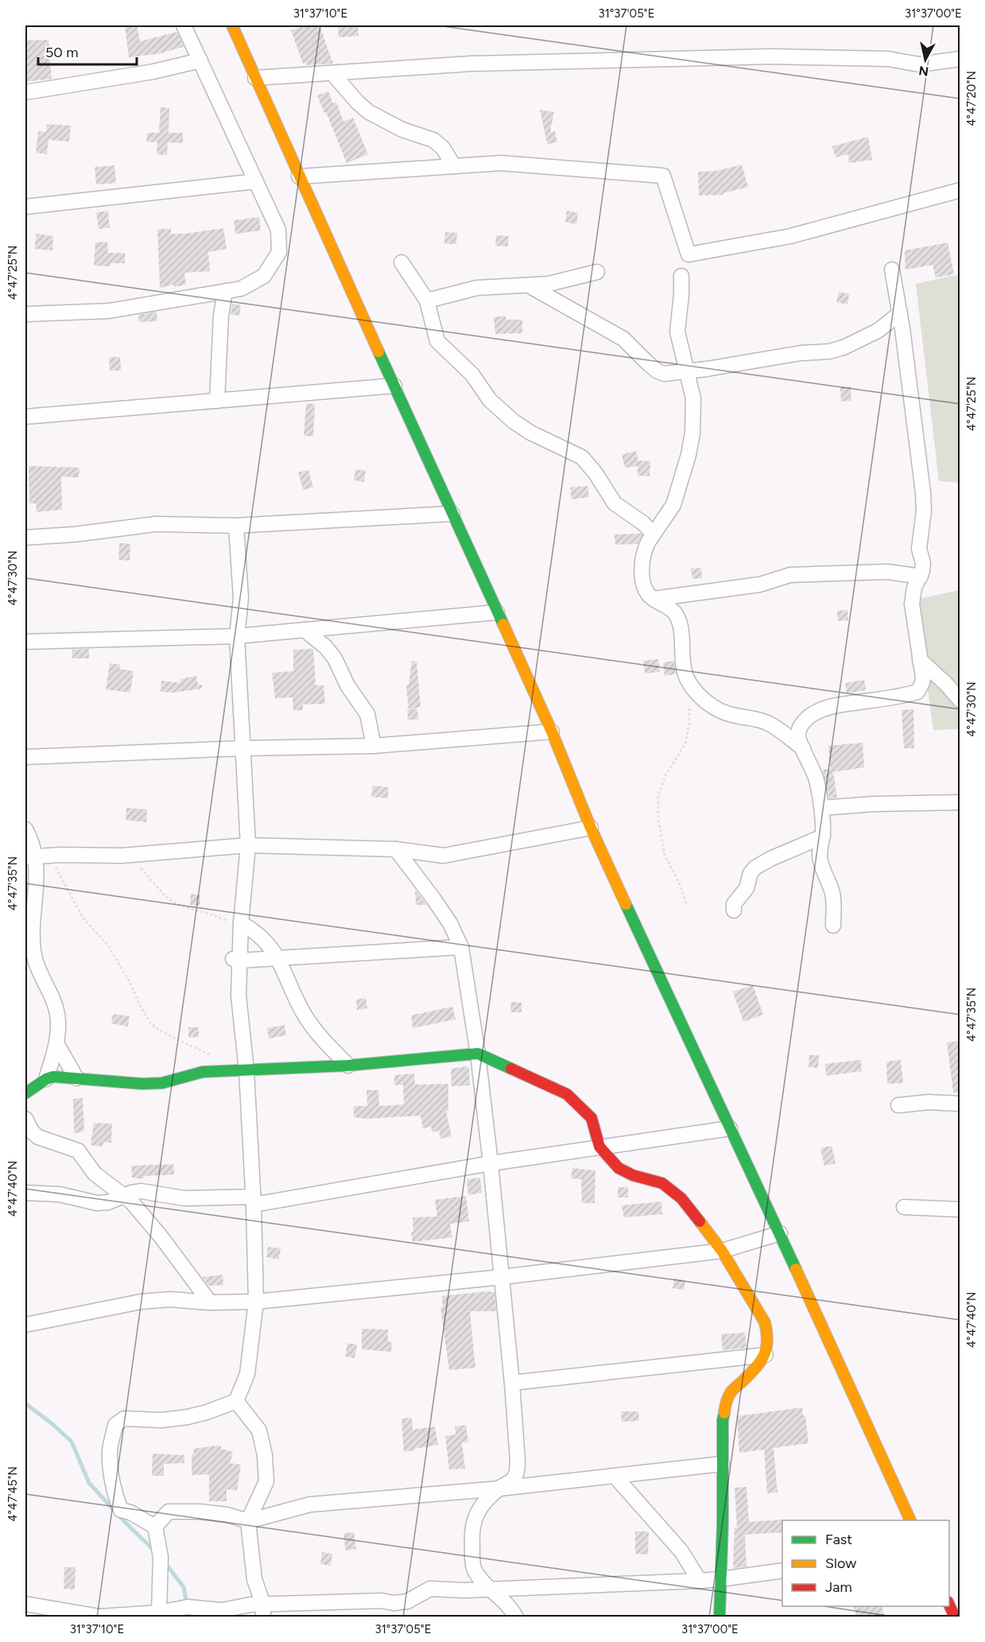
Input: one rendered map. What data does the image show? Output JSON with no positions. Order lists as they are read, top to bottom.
{
  "legend": ["Fast", "Slow", "Jam"],
  "scale_bar": "50 m",
  "north": "bottom",
  "coordinates": [
    "31°37'10\"E",
    "31°37'05\"E",
    "31°37'00\"E",
    "4°47'20\"N",
    "4°47'25\"N",
    "4°47'30\"N",
    "4°47'35\"N",
    "4°47'40\"N",
    "4°47'45\"N"
  ]
}
